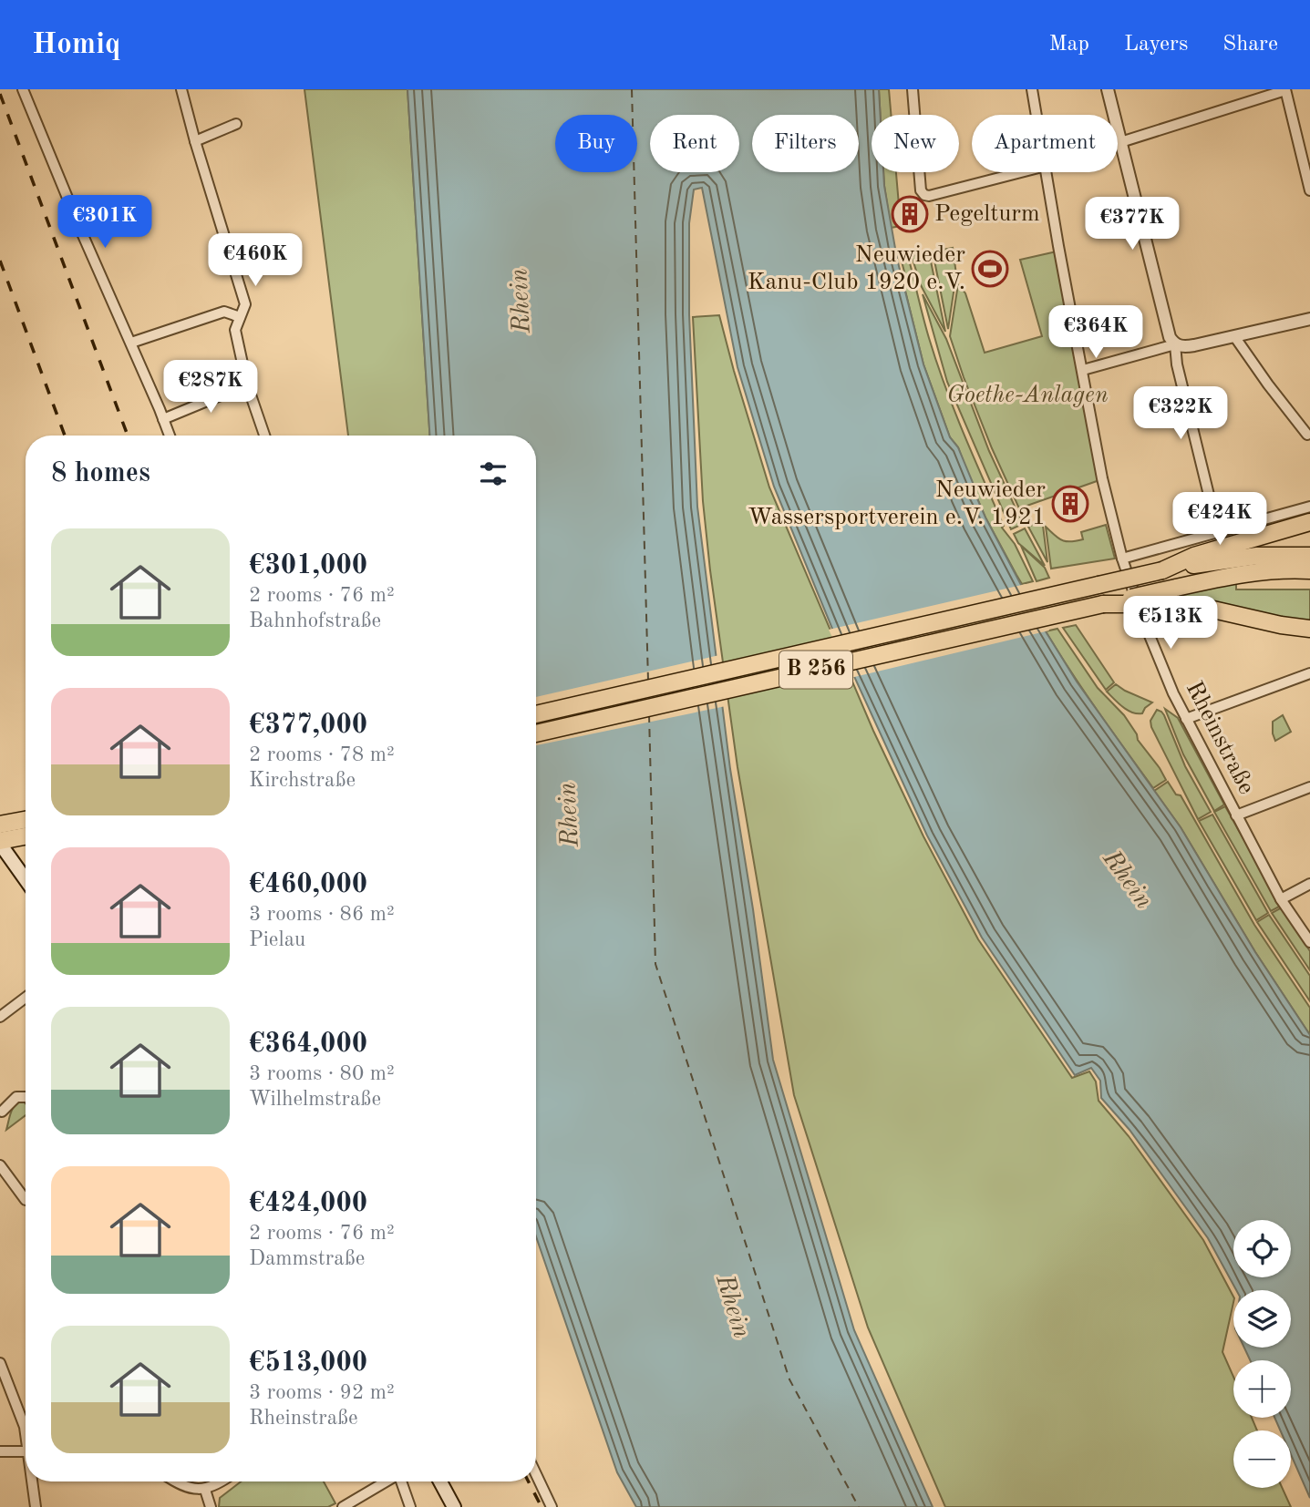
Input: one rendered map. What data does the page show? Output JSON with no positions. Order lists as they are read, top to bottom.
{
  "streets": {
    "highway": ["B 256"],
    "street": ["Rheinstraße"]
  },
  "water": ["Rhein"],
  "parks": ["Goethe-Anlagen"],
  "places": {
    "building": ["Pegelturm", "Neuwieder Wassersportverein e.V. 1921"],
    "sports": ["Neuwieder Kanu-Club 1920 e.V."]
  },
  "page": {
    "header": "Homiq",
    "nav": ["Map", "Layers", "Share"],
    "chip": [
      "Buy",
      "Rent",
      "Filters",
      "New",
      "Apartment"
    ],
    "price": [
      "€301K",
      "€377K",
      "€460K",
      "€364K",
      "€287K",
      "€322K",
      "€424K",
      "€513K"
    ],
    "heading": "8 homes",
    "list": [
      {
        "name": "€301,000",
        "note": "2 rooms · 76 m² · Bahnhofstraße"
      },
      {
        "name": "€377,000",
        "note": "2 rooms · 78 m² · Kirchstraße"
      },
      {
        "name": "€460,000",
        "note": "3 rooms · 86 m² · Pielau"
      },
      {
        "name": "€364,000",
        "note": "3 rooms · 80 m² · Wilhelmstraße"
      },
      {
        "name": "€424,000",
        "note": "2 rooms · 76 m² · Dammstraße"
      },
      {
        "name": "€513,000",
        "note": "3 rooms · 92 m² · Rheinstraße"
      }
    ],
    "map_buttons": ["+", "−"]
  }
}
